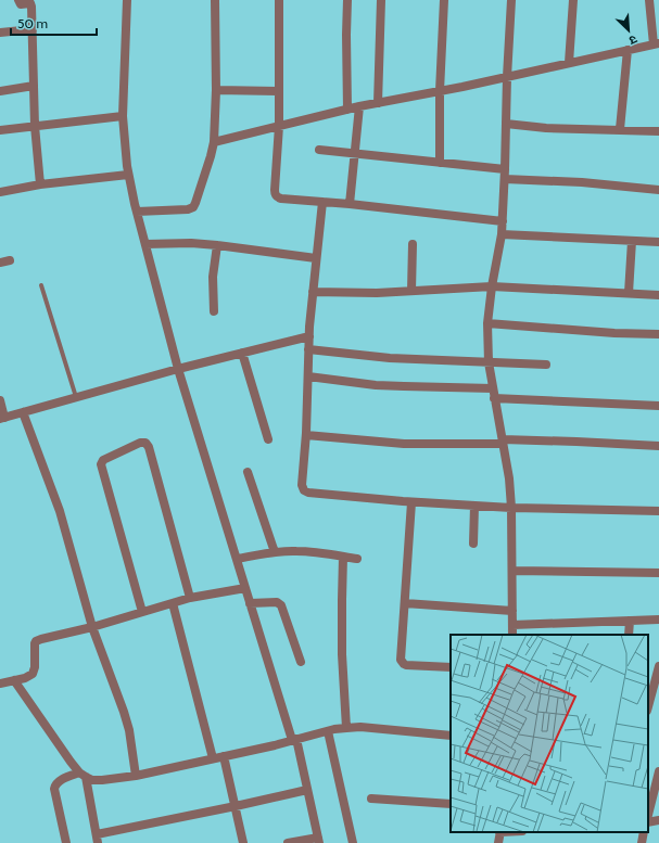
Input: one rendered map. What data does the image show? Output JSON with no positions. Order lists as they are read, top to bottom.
{
  "scale_bar": "50 m",
  "north": "bottom right"
}
